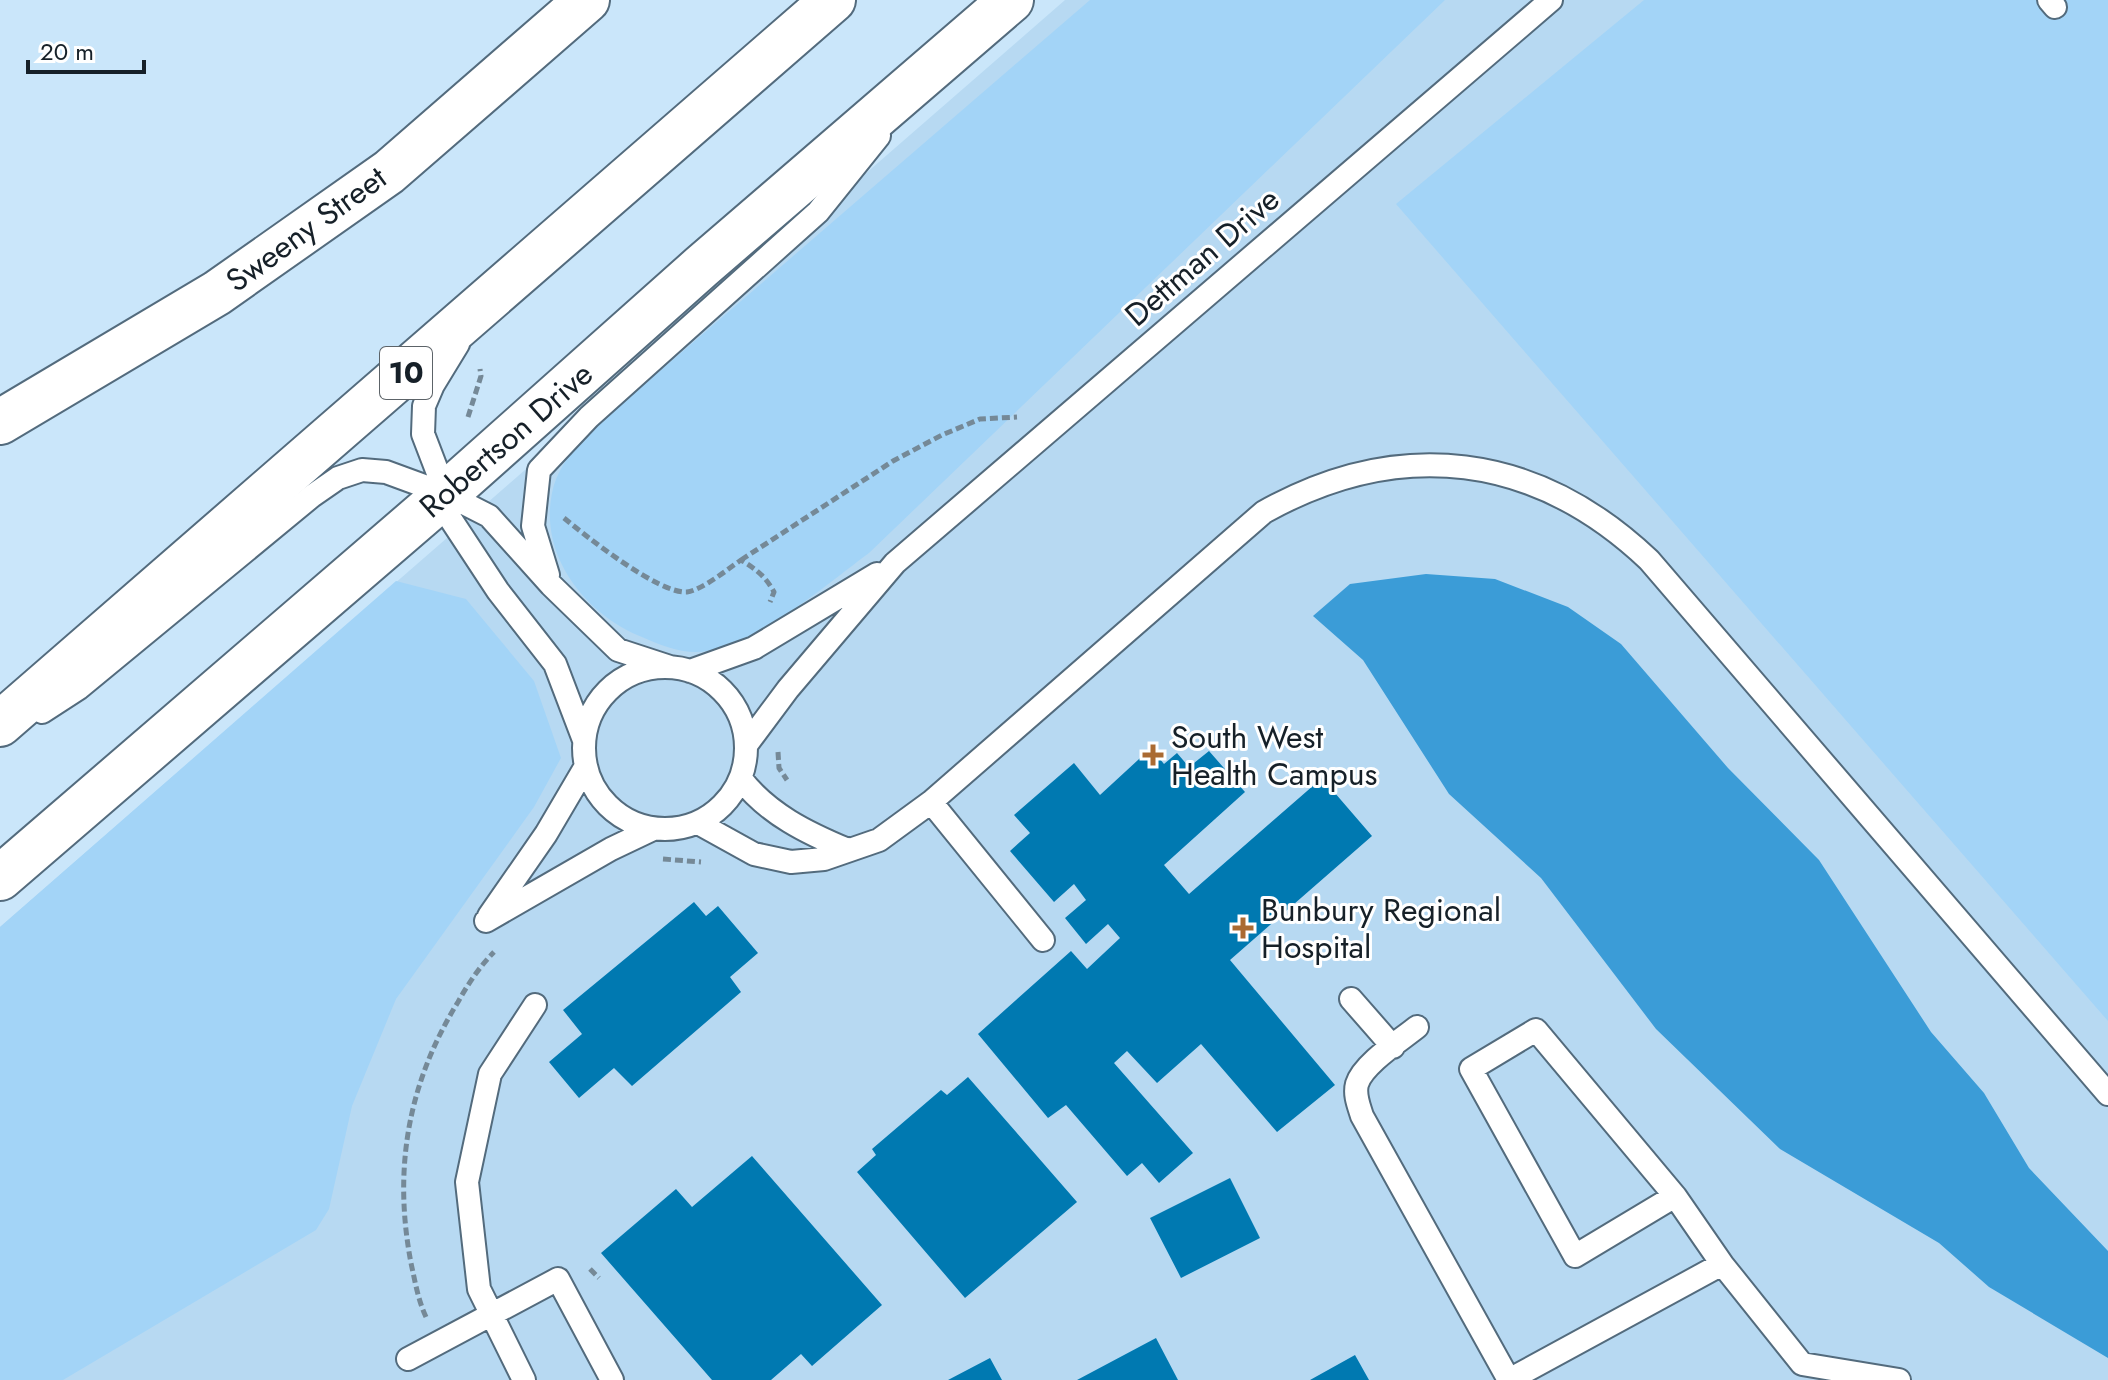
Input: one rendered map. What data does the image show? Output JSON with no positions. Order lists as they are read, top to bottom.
{
  "streets": {
    "main road": ["Sweeny Street", "10", "Robertson Drive"],
    "lane": ["Dettman Drive"]
  },
  "places": {
    "health": ["South West Health Campus", "Bunbury Regional Hospital"]
  },
  "scale_bar": "20 m"
}
